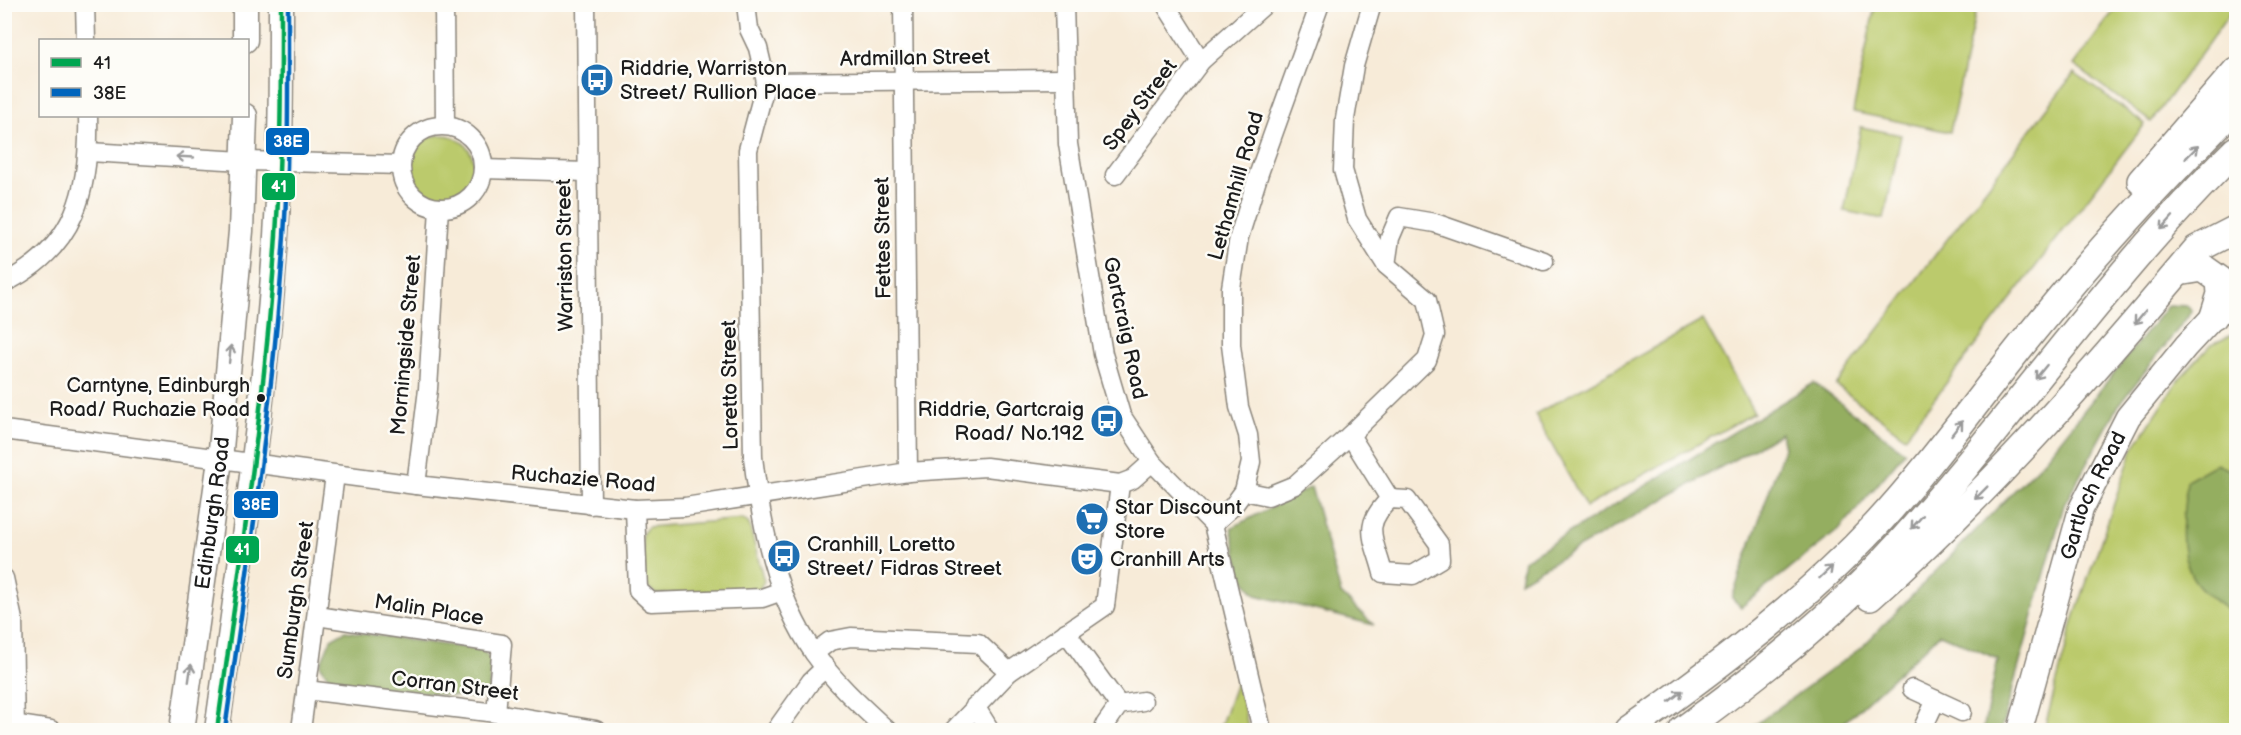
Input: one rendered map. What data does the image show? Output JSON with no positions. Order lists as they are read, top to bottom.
{
  "streets": {
    "main road": ["Gartloch Road", "Edinburgh Road"],
    "street": [
      "Ardmillan Street",
      "Spey Street",
      "Lethamhill Road",
      "Fettes Street",
      "Warriston Street",
      "Gartcraig Road",
      "Morningside Street",
      "Loretto Street",
      "Ruchazie Road",
      "Sumburgh Street",
      "Malin Place",
      "Corran Street"
    ]
  },
  "crossings": [
    ["Ardmillan Street", "Fettes Street"],
    ["Ardmillan Street", "Gartcraig Road"],
    ["Ardmillan Street", "Loretto Street"],
    ["Lethamhill Road", "Gartcraig Road"],
    ["Fettes Street", "Ruchazie Road"],
    ["Warriston Street", "Ruchazie Road"],
    ["Morningside Street", "Ruchazie Road"],
    ["Loretto Street", "Ruchazie Road"],
    ["Ruchazie Road", "Edinburgh Road"],
    ["Ruchazie Road", "Sumburgh Street"],
    ["Sumburgh Street", "Malin Place"],
    ["Sumburgh Street", "Corran Street"],
    ["Malin Place", "Corran Street"]
  ],
  "places": {
    "bus stop": ["Riddrie, Warriston Street/ Rullion Place", "Riddrie, Gartcraig Road/ No.192", "Cranhill, Loretto Street/ Fidras Street"],
    "other": ["Carntyne, Edinburgh Road/ Ruchazie Road"],
    "supermarket": ["Star Discount Store"],
    "theatre": ["Cranhill Arts"]
  },
  "lines": ["transit line 41", "transit line 38E"],
  "legend": ["41", "38E"]
}
